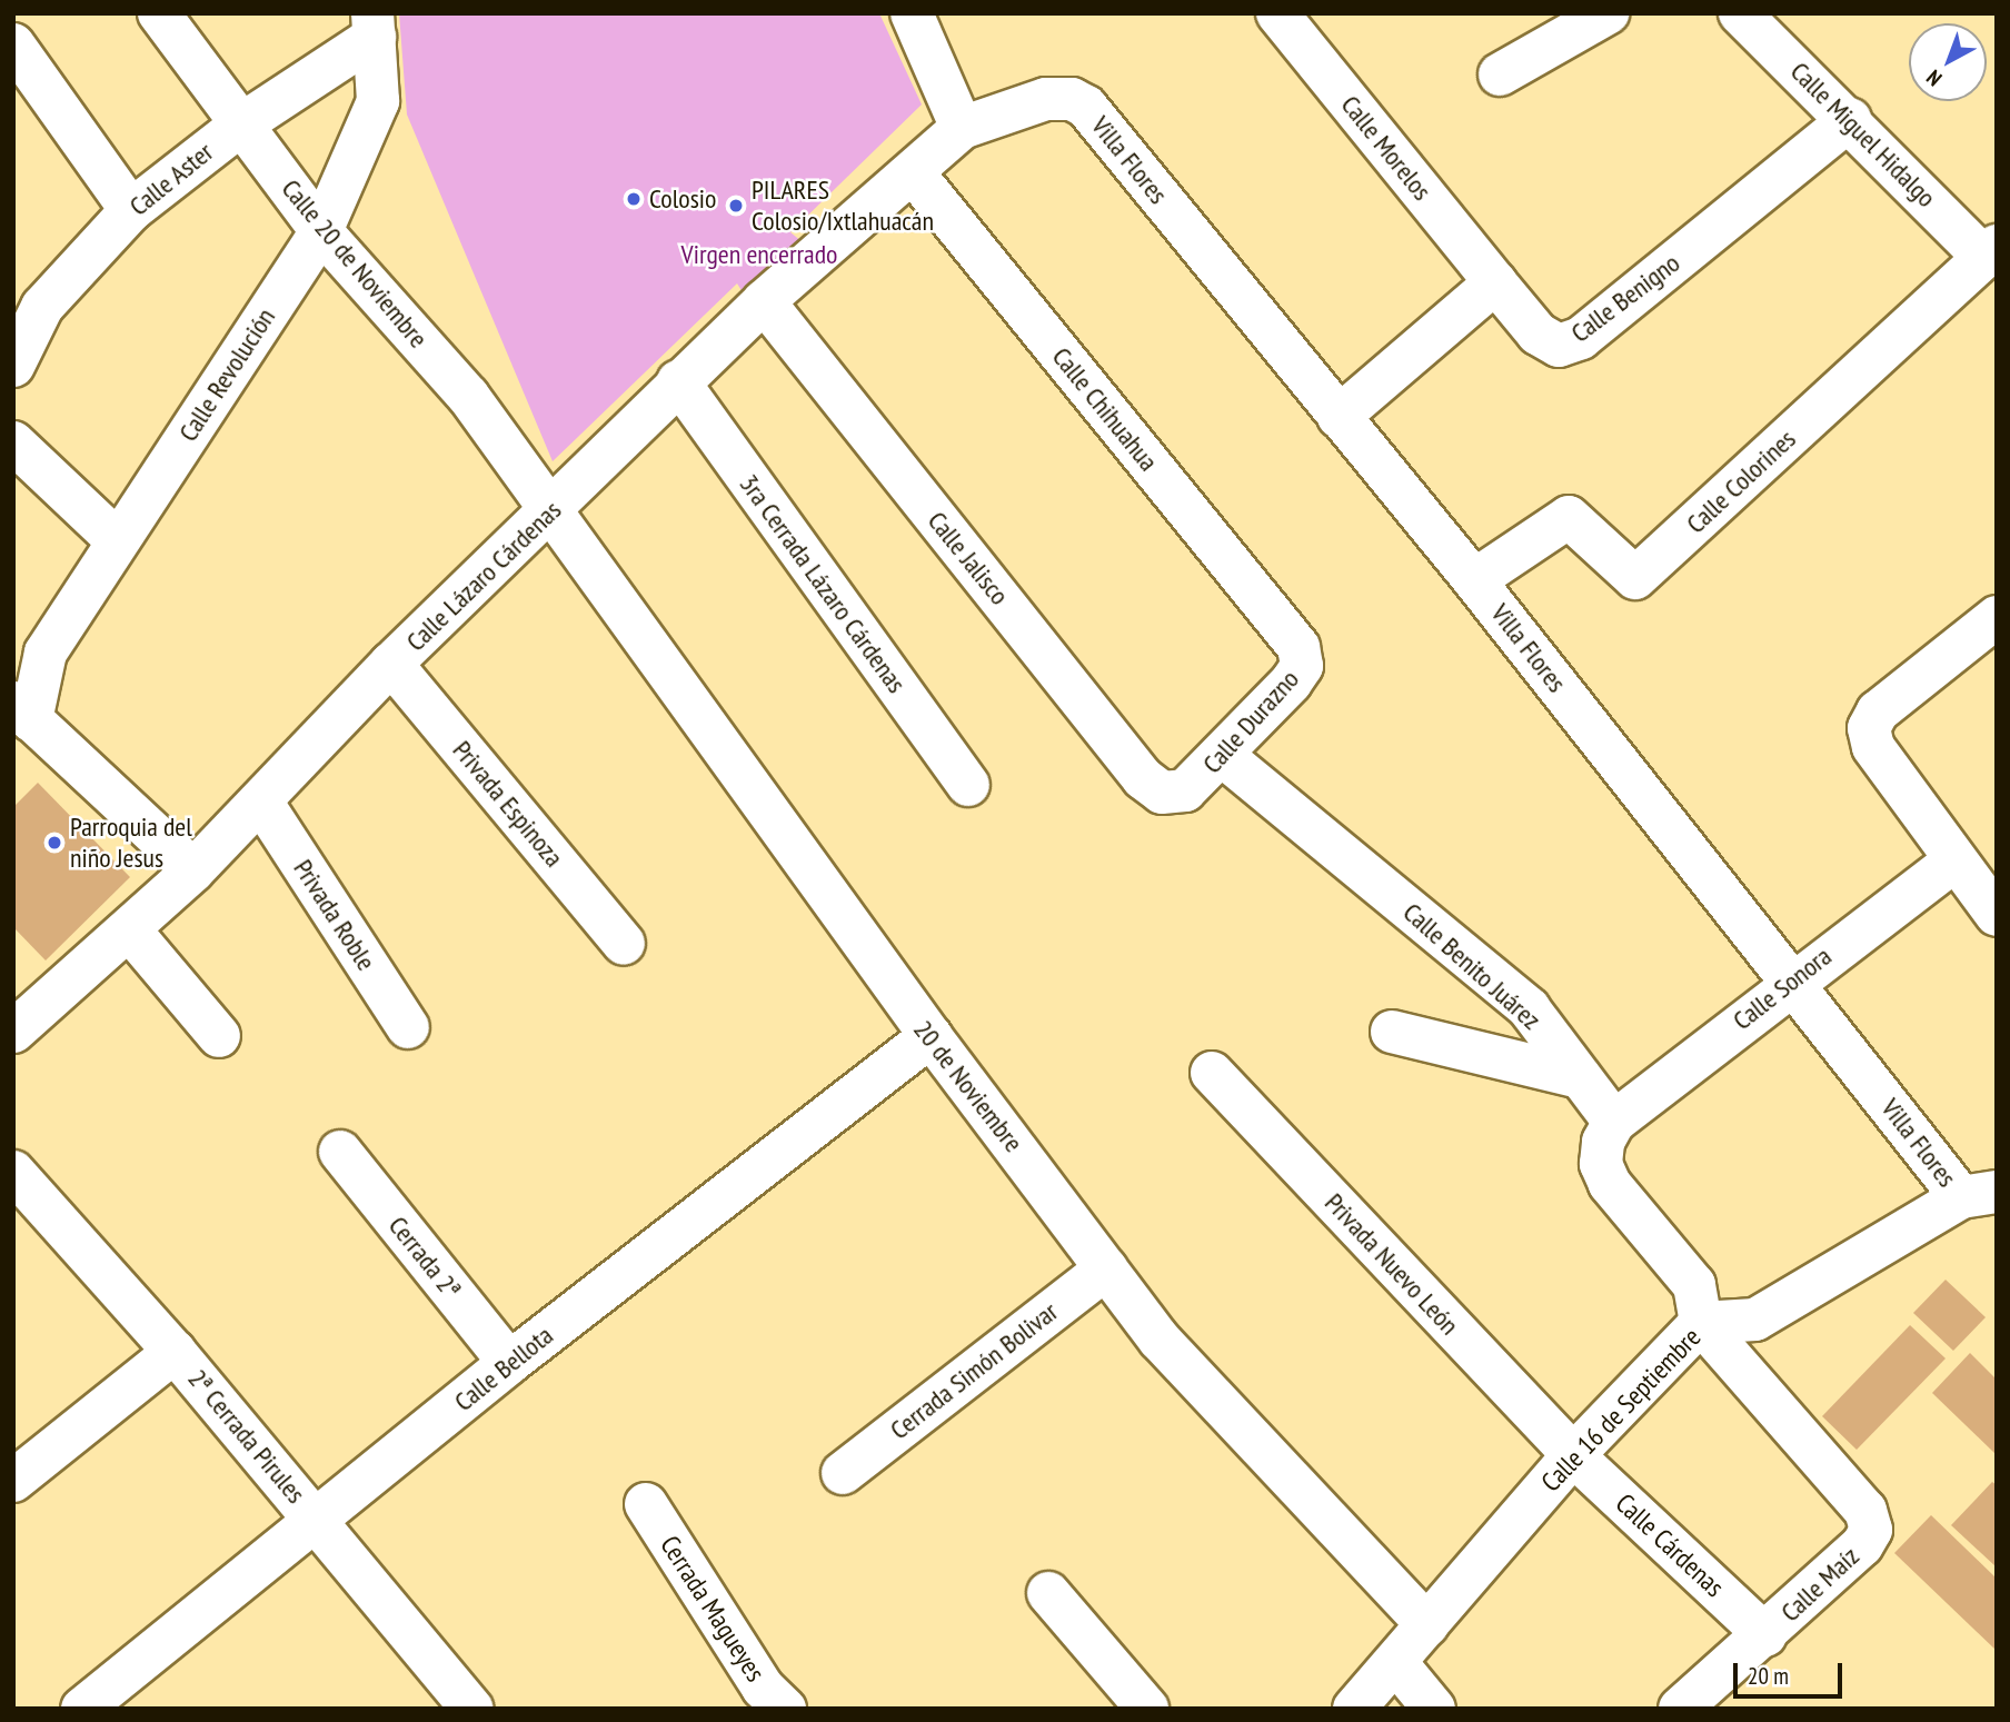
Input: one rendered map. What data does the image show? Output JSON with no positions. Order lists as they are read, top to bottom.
{
  "streets": {
    "street": [
      "Calle Miguel Hidalgo",
      "Calle Morelos",
      "Villa Flores",
      "Calle Aster",
      "Calle 20 de Noviembre",
      "Calle Benigno",
      "Calle Revolución",
      "Calle Chihuahua",
      "Calle Colorines",
      "Calle Jalisco",
      "Calle Lázaro Cárdenas",
      "3ra Cerrada Lázaro Cárdenas",
      "Calle Durazno",
      "Privada Espinoza",
      "Privada Roble",
      "Calle Benito Juárez",
      "Calle Sonora",
      "20 de Noviembre",
      "Cerrada 2ª",
      "Privada Nuevo León",
      "Calle Bellota",
      "Cerrada Simón Bolivar",
      "Calle 16 de Septiembre",
      "2ª Cerrada Pirules",
      "Calle Cárdenas",
      "Calle Maíz",
      "Cerrada Magueyes"
    ]
  },
  "crossings": [
    ["Calle Miguel Hidalgo", "Calle Benigno"],
    ["Calle Miguel Hidalgo", "Calle Colorines"],
    ["Calle Morelos", "Calle Benigno"],
    ["Villa Flores", "Calle Colorines"],
    ["Villa Flores", "Calle Lázaro Cárdenas"],
    ["Villa Flores", "Calle Sonora"],
    ["Villa Flores", "Calle 16 de Septiembre"],
    ["Calle Aster", "Calle 20 de Noviembre"],
    ["Calle Aster", "Calle Revolución"],
    ["Calle 20 de Noviembre", "Calle Revolución"],
    ["Calle 20 de Noviembre", "Calle Lázaro Cárdenas"],
    ["Calle 20 de Noviembre", "20 de Noviembre"],
    ["Calle Chihuahua", "Calle Lázaro Cárdenas"],
    ["Calle Chihuahua", "Calle Durazno"],
    ["Calle Jalisco", "Calle Lázaro Cárdenas"],
    ["Calle Jalisco", "Calle Durazno"],
    ["Calle Lázaro Cárdenas", "3ra Cerrada Lázaro Cárdenas"],
    ["Calle Lázaro Cárdenas", "Privada Espinoza"],
    ["Calle Lázaro Cárdenas", "Privada Roble"],
    ["Calle Lázaro Cárdenas", "20 de Noviembre"],
    ["Calle Durazno", "Calle Benito Juárez"],
    ["Calle Benito Juárez", "Calle Sonora"],
    ["20 de Noviembre", "Calle Bellota"],
    ["20 de Noviembre", "Cerrada Simón Bolivar"],
    ["20 de Noviembre", "Calle 16 de Septiembre"],
    ["Cerrada 2ª", "Calle Bellota"],
    ["Privada Nuevo León", "Calle 16 de Septiembre"],
    ["Privada Nuevo León", "Calle Cárdenas"],
    ["Calle Bellota", "2ª Cerrada Pirules"],
    ["Calle 16 de Septiembre", "Calle Cárdenas"],
    ["Calle 16 de Septiembre", "Calle Maíz"],
    ["Calle Cárdenas", "Calle Maíz"]
  ],
  "parks": ["Virgen encerrado"],
  "places": ["Colosio", "PILARES Colosio/Ixtlahuacán", "Parroquia del niño Jesus"],
  "scale_bar": "20 m",
  "north": "bottom left"
}
